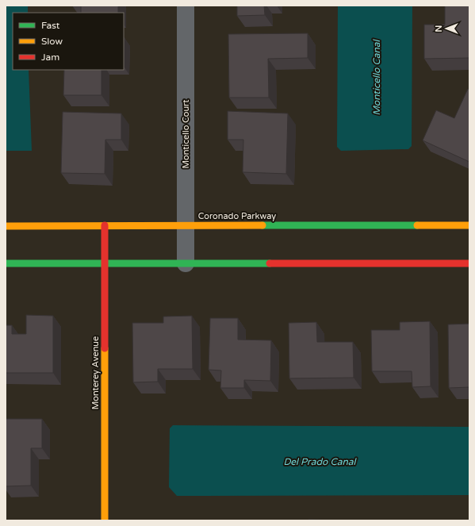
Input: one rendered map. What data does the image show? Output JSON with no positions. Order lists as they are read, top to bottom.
{
  "streets": {
    "street": ["Monticello Court", "Coronado Parkway", "Monterey Avenue"]
  },
  "crossings": [
    ["Monticello Court", "Coronado Parkway"],
    ["Coronado Parkway", "Monterey Avenue"]
  ],
  "water": ["Monticello Canal", "Del Prado Canal"],
  "legend": ["Fast", "Slow", "Jam"],
  "north": "left"
}
